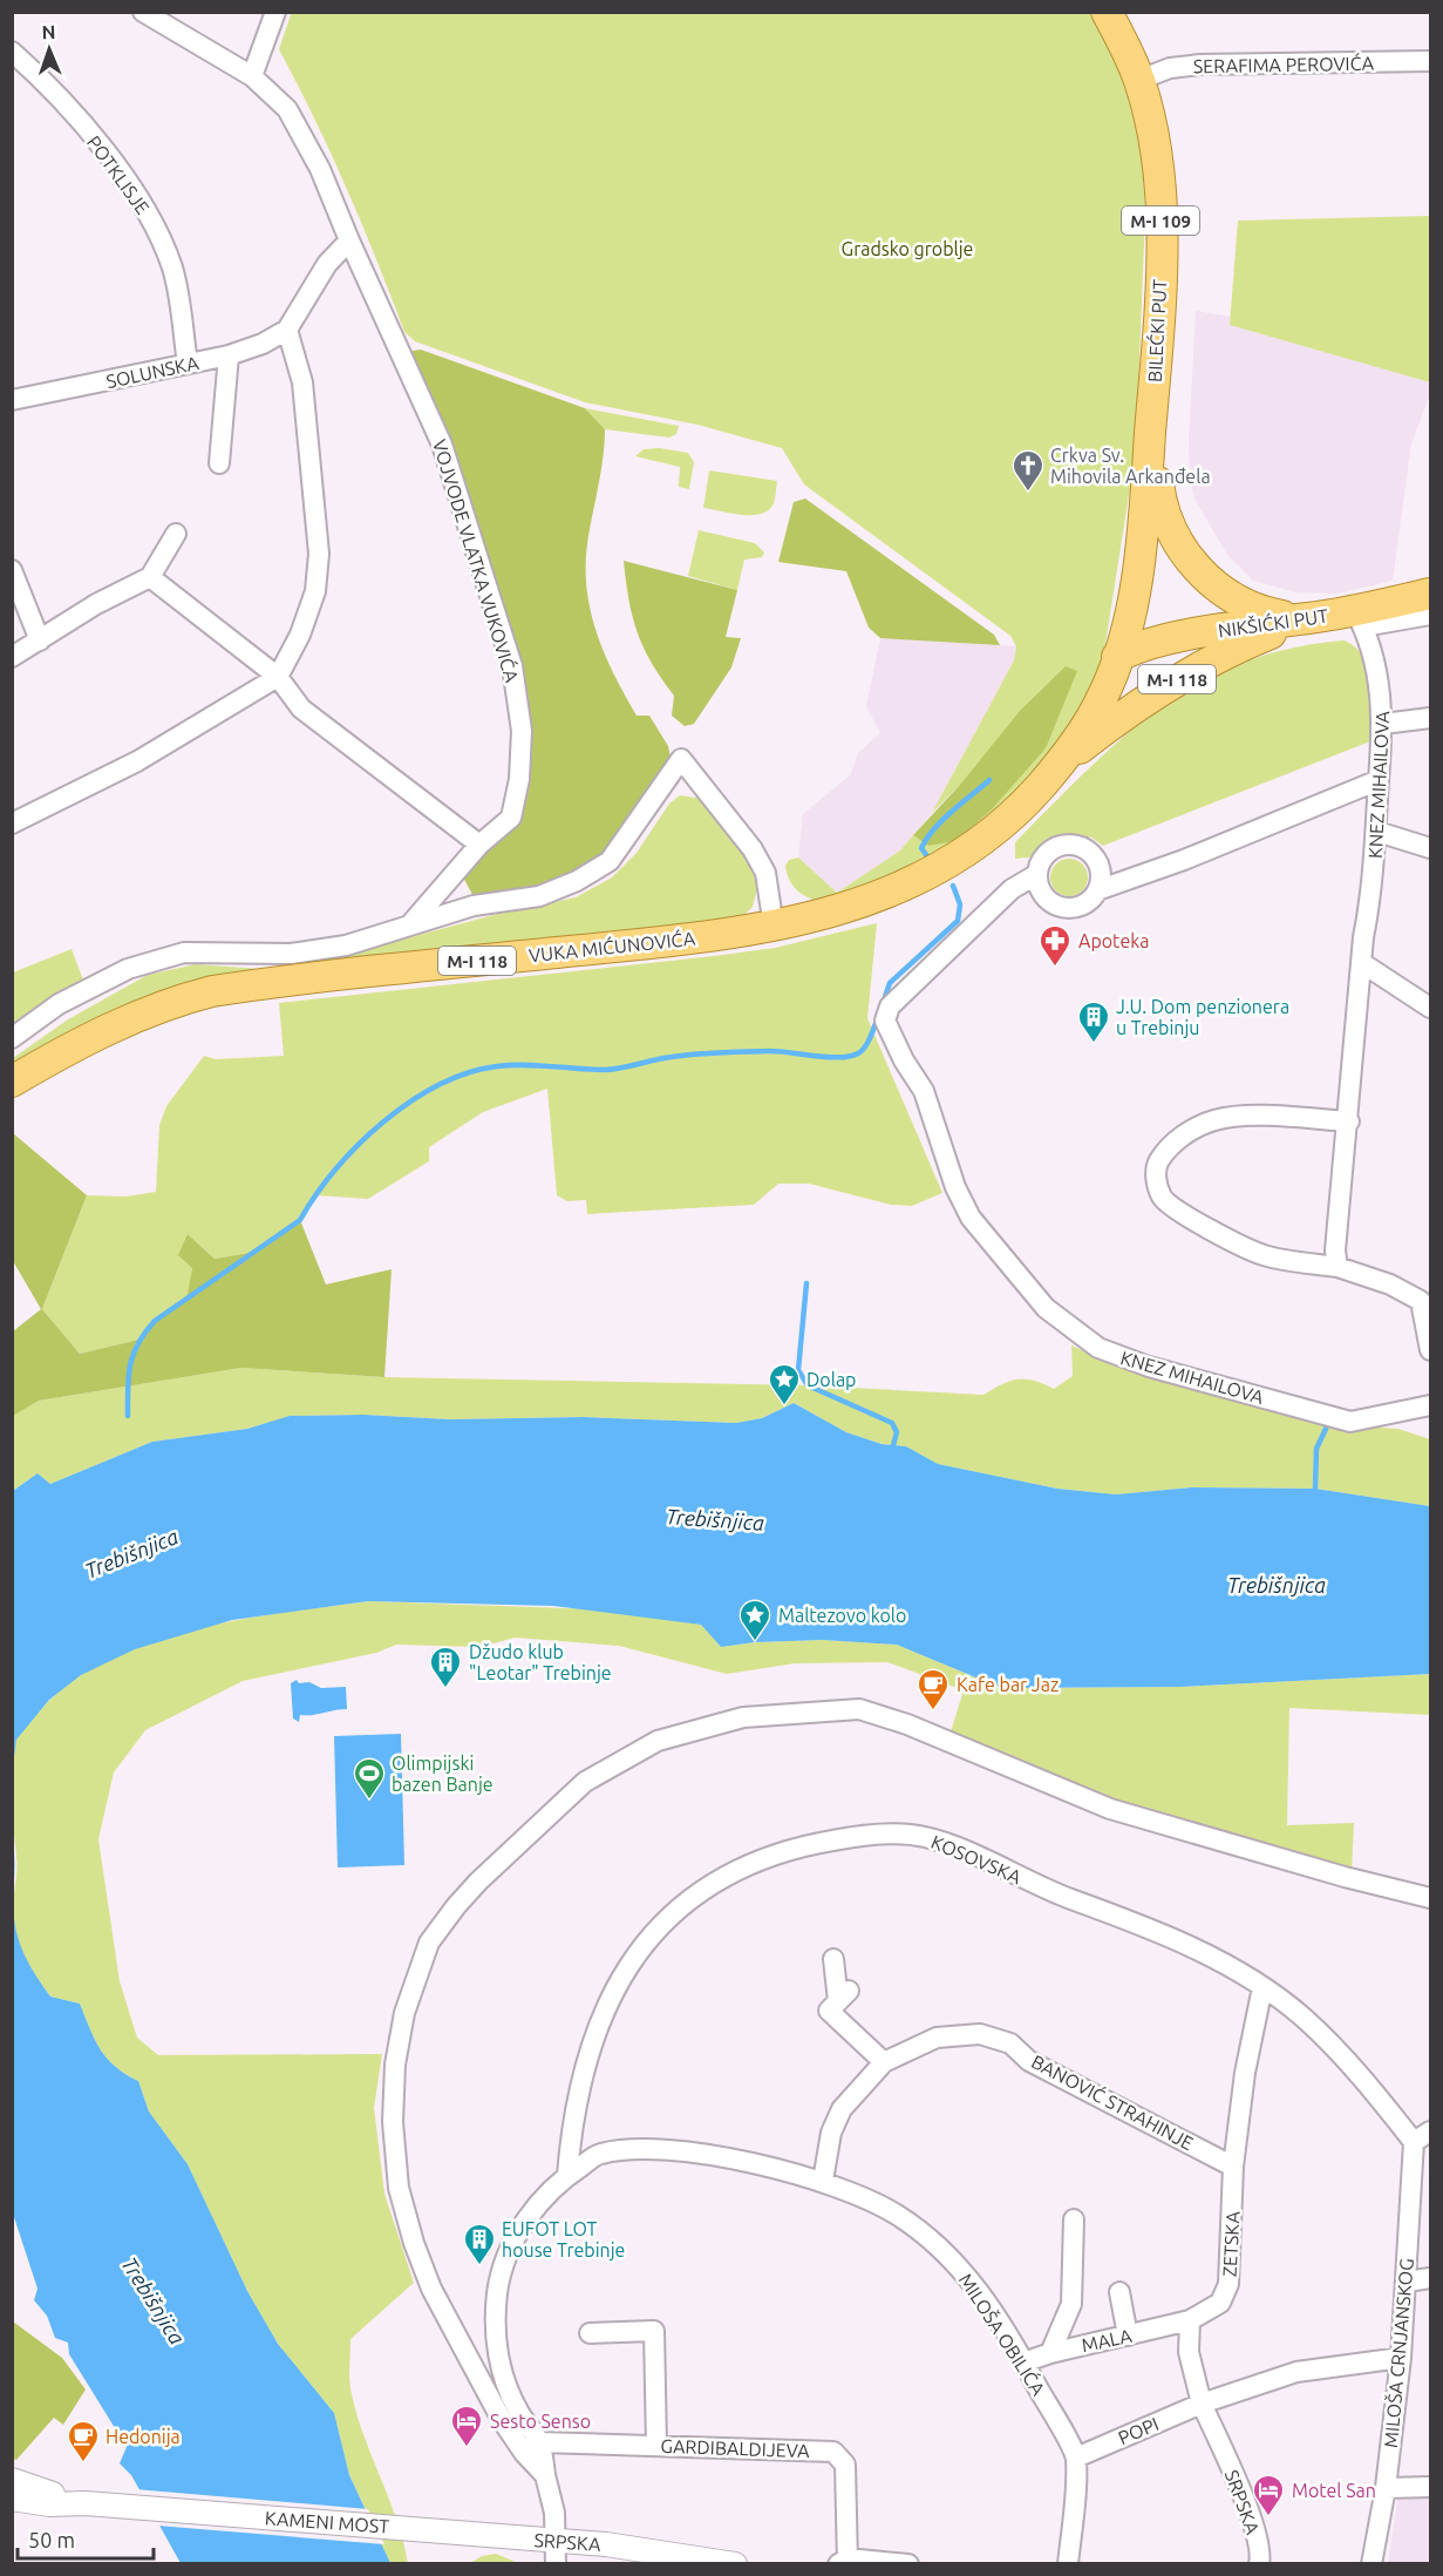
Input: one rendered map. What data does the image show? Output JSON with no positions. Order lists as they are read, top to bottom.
{
  "streets": {
    "main road": [
      "M-I 109",
      "BILEĆKI PUT",
      "NIKŠIĆKI PUT",
      "M-I 118",
      "VUKA MIĆUNOVIĆA"
    ],
    "street": [
      "SERAFIMA PEROVIĆA",
      "POTKLISJE",
      "SOLUNSKA",
      "VOJVODE VLATKA VUKOVIĆA",
      "KNEZ MIHAILOVA",
      "KOSOVSKA",
      "BANOVIĆ STRAHINJE",
      "ZETSKA",
      "MILOŠA OBILIĆA",
      "MALA",
      "MILOŠA CRNJANSKOG",
      "POPI",
      "GARDIBALDIJEVA",
      "SRPSKA",
      "KAMENI MOST"
    ]
  },
  "crossings": [
    ["SERAFIMA PEROVIĆA", "BILEĆKI PUT"],
    ["POTKLISJE", "SOLUNSKA"],
    ["BILEĆKI PUT", "NIKŠIĆKI PUT"],
    ["BILEĆKI PUT", "VUKA MIĆUNOVIĆA"],
    ["NIKŠIĆKI PUT", "M-I 118"],
    ["NIKŠIĆKI PUT", "KNEZ MIHAILOVA"],
    ["NIKŠIĆKI PUT", "VUKA MIĆUNOVIĆA"],
    ["M-I 118", "VUKA MIĆUNOVIĆA"],
    ["KOSOVSKA", "ZETSKA"],
    ["KOSOVSKA", "MILOŠA OBILIĆA"],
    ["KOSOVSKA", "MILOŠA CRNJANSKOG"],
    ["BANOVIĆ STRAHINJE", "ZETSKA"],
    ["BANOVIĆ STRAHINJE", "MILOŠA OBILIĆA"],
    ["ZETSKA", "MALA"],
    ["MILOŠA OBILIĆA", "MALA"],
    ["MILOŠA OBILIĆA", "POPI"],
    ["MILOŠA OBILIĆA", "GARDIBALDIJEVA"],
    ["POPI", "SRPSKA"],
    ["SRPSKA", "KAMENI MOST"]
  ],
  "water": ["Trebišnjica"],
  "parks": ["Gradsko groblje"],
  "places": {
    "church": ["Crkva Sv. Mihovila Arkanđela"],
    "pharmacy": ["Apoteka"],
    "building": ["J.U. Dom penzionera u Trebinju", "Džudo klub \"Leotar\" Trebinje", "EUFOT LOT house Trebinje"],
    "place": ["Dolap", "Maltezovo kolo"],
    "cafe": ["Kafe bar Jaz", "Hedonija"],
    "sports": ["Olimpijski bazen Banje"],
    "hotel": ["Sesto Senso", "Motel San"]
  },
  "scale_bar": "50 m",
  "north": "top"
}
